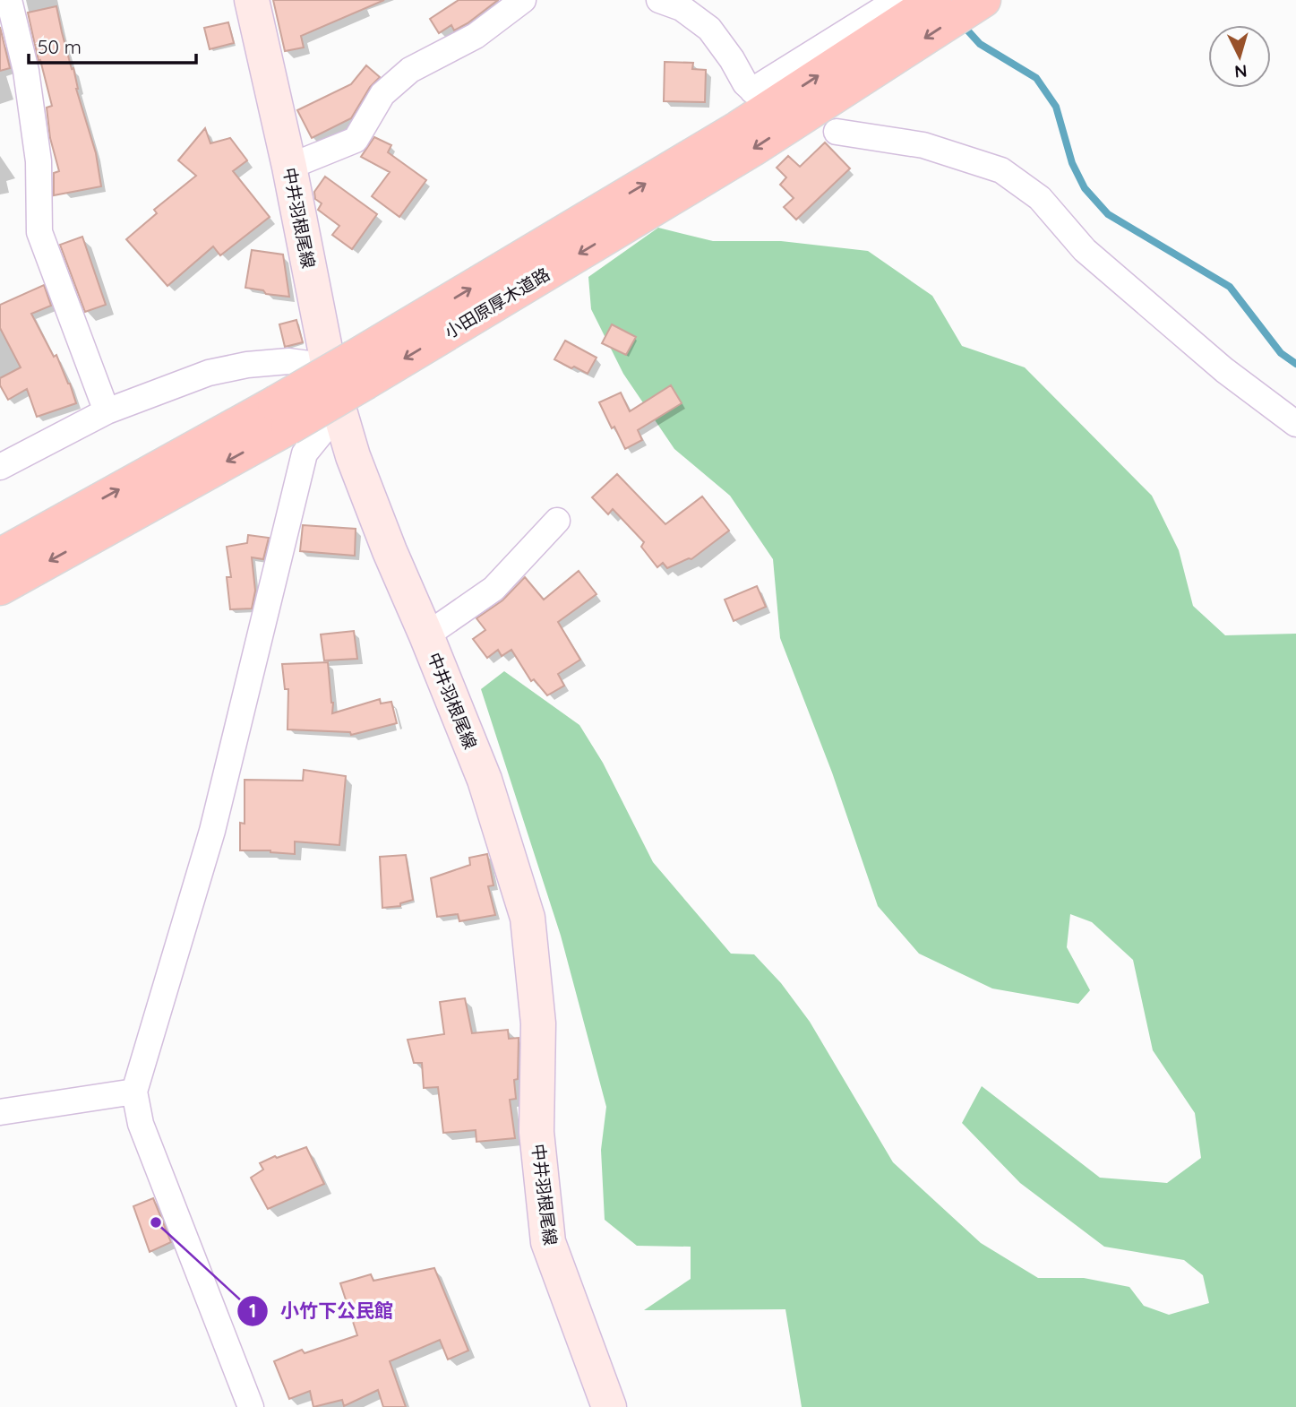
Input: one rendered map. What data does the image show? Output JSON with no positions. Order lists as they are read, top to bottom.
{
  "streets": {
    "highway": ["小田原厚木道路"],
    "main road": ["中井羽根尾線"]
  },
  "crossings": [
    ["中井羽根尾線", "小田原厚木道路"]
  ],
  "places": ["小竹下公民館"],
  "scale_bar": "50 m",
  "north": "bottom"
}
